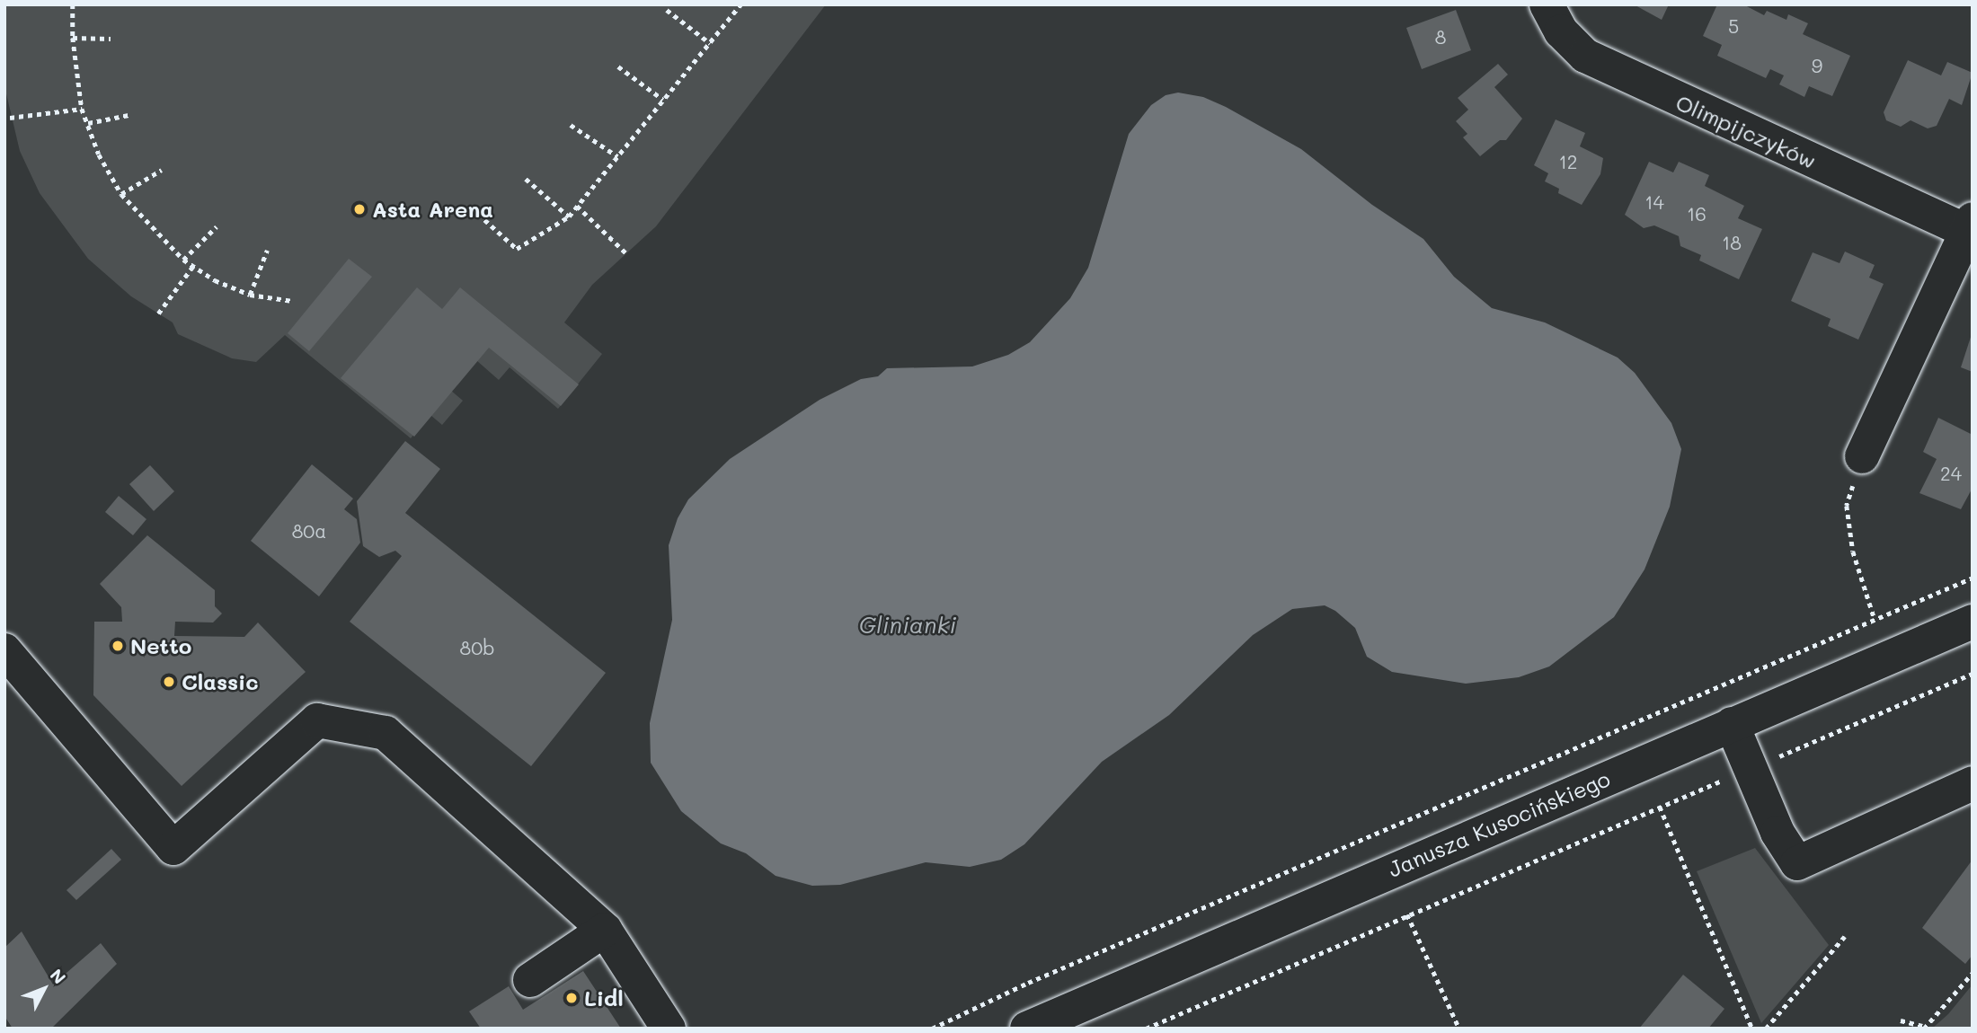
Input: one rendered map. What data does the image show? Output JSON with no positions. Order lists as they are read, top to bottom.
{
  "streets": {
    "street": ["Olimpijczyków", "Janusza Kusocińskiego"]
  },
  "water": ["Glinianki"],
  "places": [
    "Asta Arena",
    "Netto",
    "Classic",
    "Lidl"
  ],
  "house_numbers": [
    "5",
    "8",
    "9",
    "12",
    "14",
    "16",
    "18",
    "24",
    "80a",
    "80b"
  ],
  "north": "top right"
}
